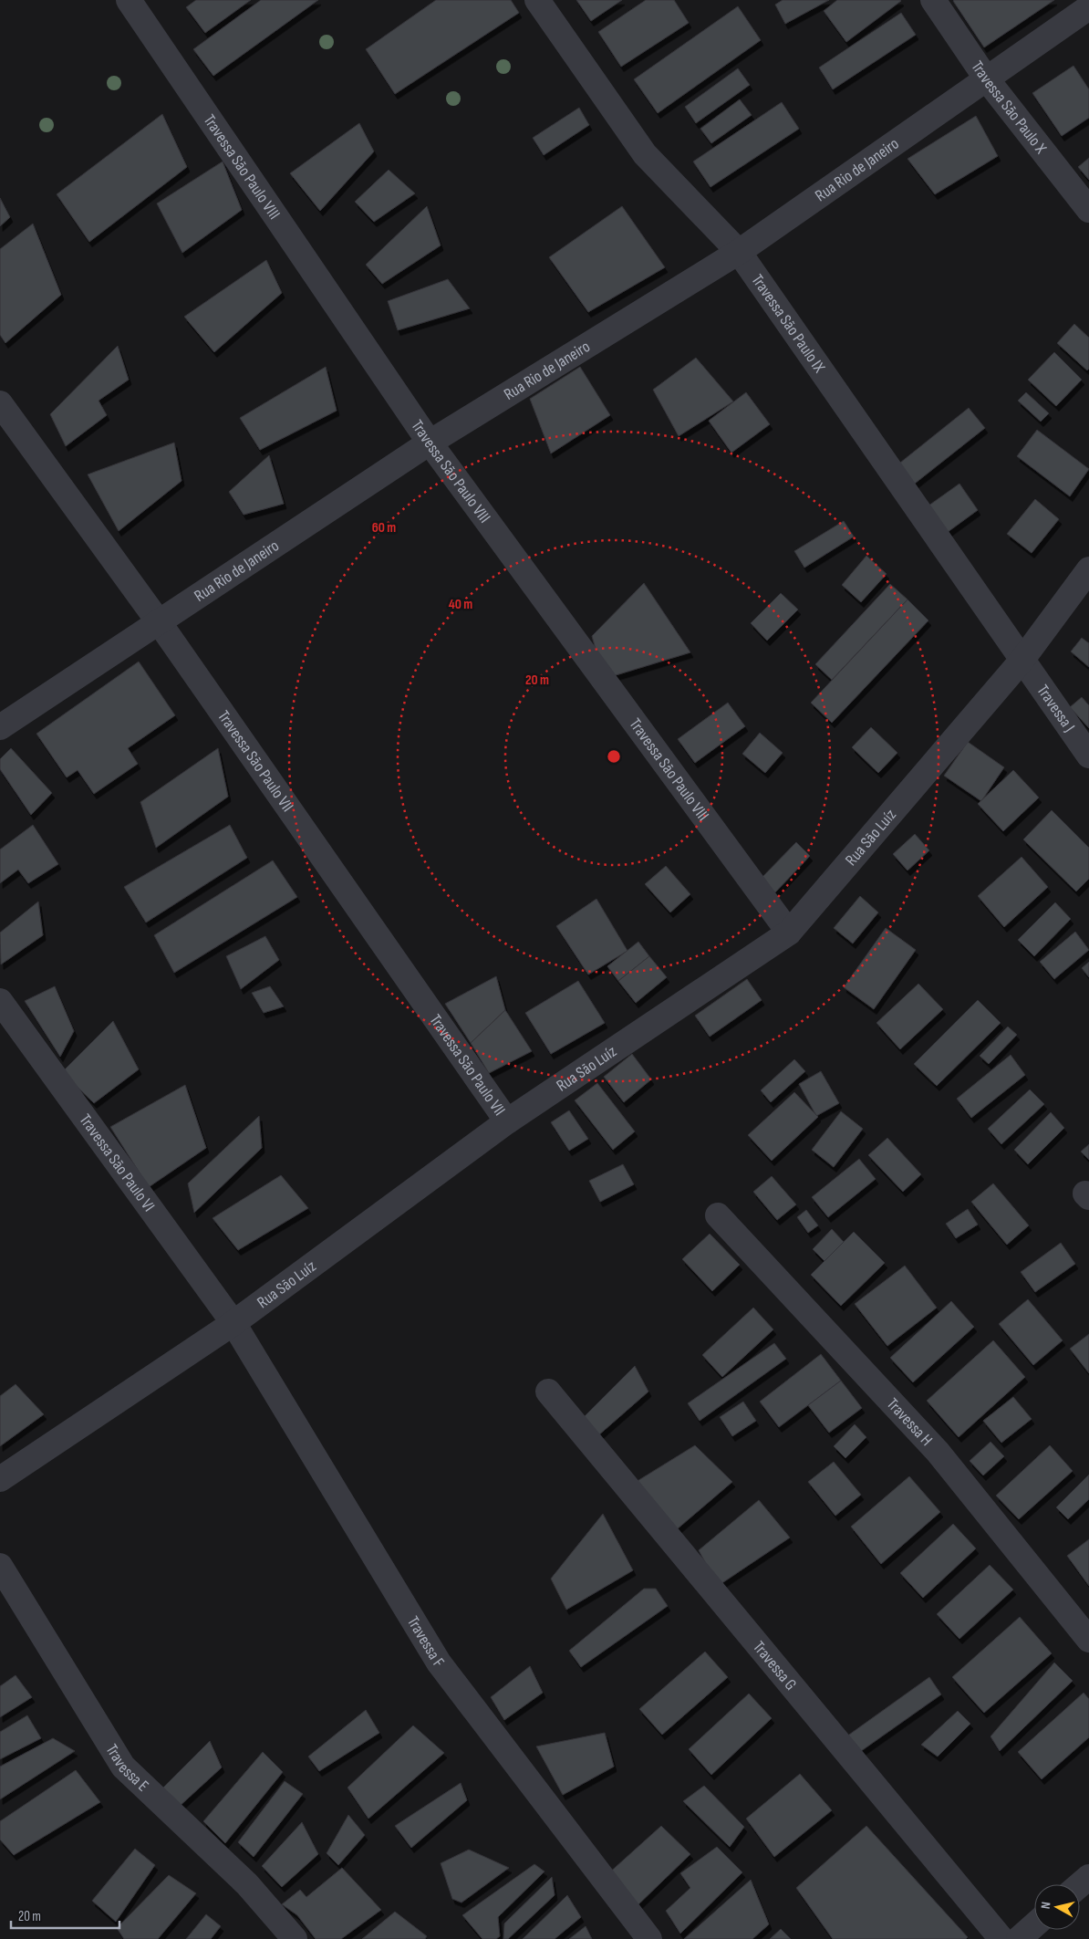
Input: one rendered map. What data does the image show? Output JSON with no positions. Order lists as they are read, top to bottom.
{
  "streets": {
    "street": [
      "Travessa São Paulo X",
      "Travessa São Paulo VIII",
      "Rua Rio de Janeiro",
      "Travessa São Paulo IX",
      "Travessa J",
      "Travessa São Paulo VII",
      "Rua São Luíz",
      "Travessa São Paulo VI",
      "Travessa H",
      "Travessa F",
      "Travessa G",
      "Travessa E"
    ]
  },
  "crossings": [
    ["Travessa São Paulo X", "Rua Rio de Janeiro"],
    ["Travessa São Paulo VIII", "Rua Rio de Janeiro"],
    ["Travessa São Paulo VIII", "Rua São Luíz"],
    ["Rua Rio de Janeiro", "Travessa São Paulo IX"],
    ["Rua Rio de Janeiro", "Travessa São Paulo VII"],
    ["Travessa São Paulo IX", "Travessa J"],
    ["Travessa São Paulo IX", "Rua São Luíz"],
    ["Travessa J", "Rua São Luíz"],
    ["Travessa São Paulo VII", "Rua São Luíz"],
    ["Rua São Luíz", "Travessa São Paulo VI"],
    ["Rua São Luíz", "Travessa F"],
    ["Travessa São Paulo VI", "Travessa F"]
  ],
  "scale_bar": "20 m",
  "north": "left",
  "rings": ["60 m", "40 m", "20 m"]
}
